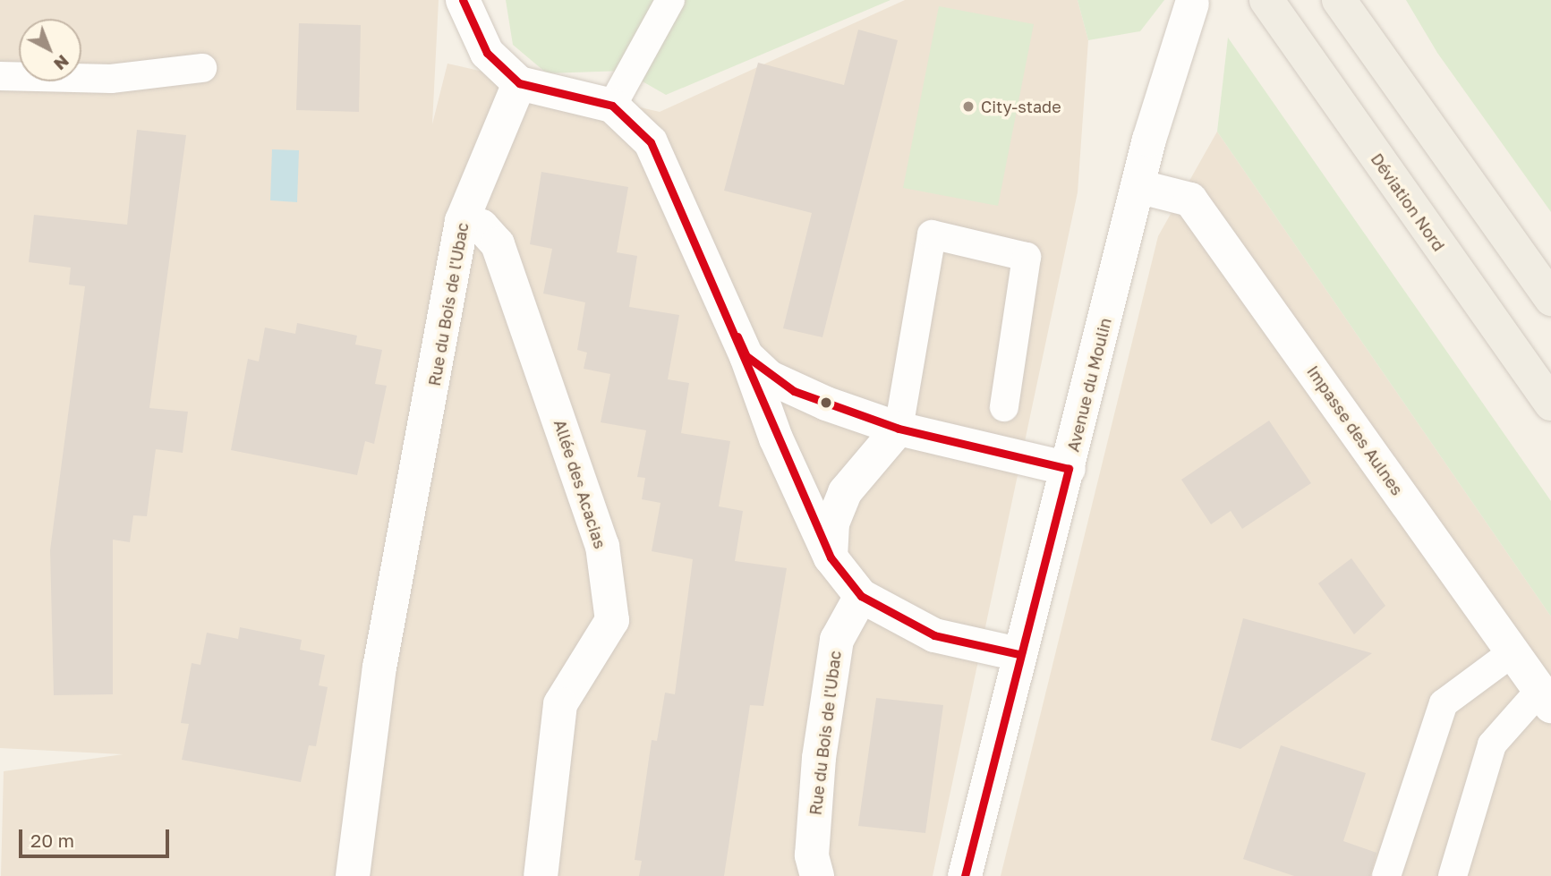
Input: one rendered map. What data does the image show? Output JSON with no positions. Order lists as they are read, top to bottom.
{
  "streets": {
    "main road": ["Déviation Nord"],
    "street": [
      "Rue du Bois de l'Ubac",
      "Avenue du Moulin",
      "Impasse des Aulnes",
      "Allée des Acacias"
    ]
  },
  "crossings": [
    ["Rue du Bois de l'Ubac", "Allée des Acacias"],
    ["Avenue du Moulin", "Impasse des Aulnes"]
  ],
  "places": ["City-stade"],
  "scale_bar": "20 m",
  "north": "bottom right"
}
